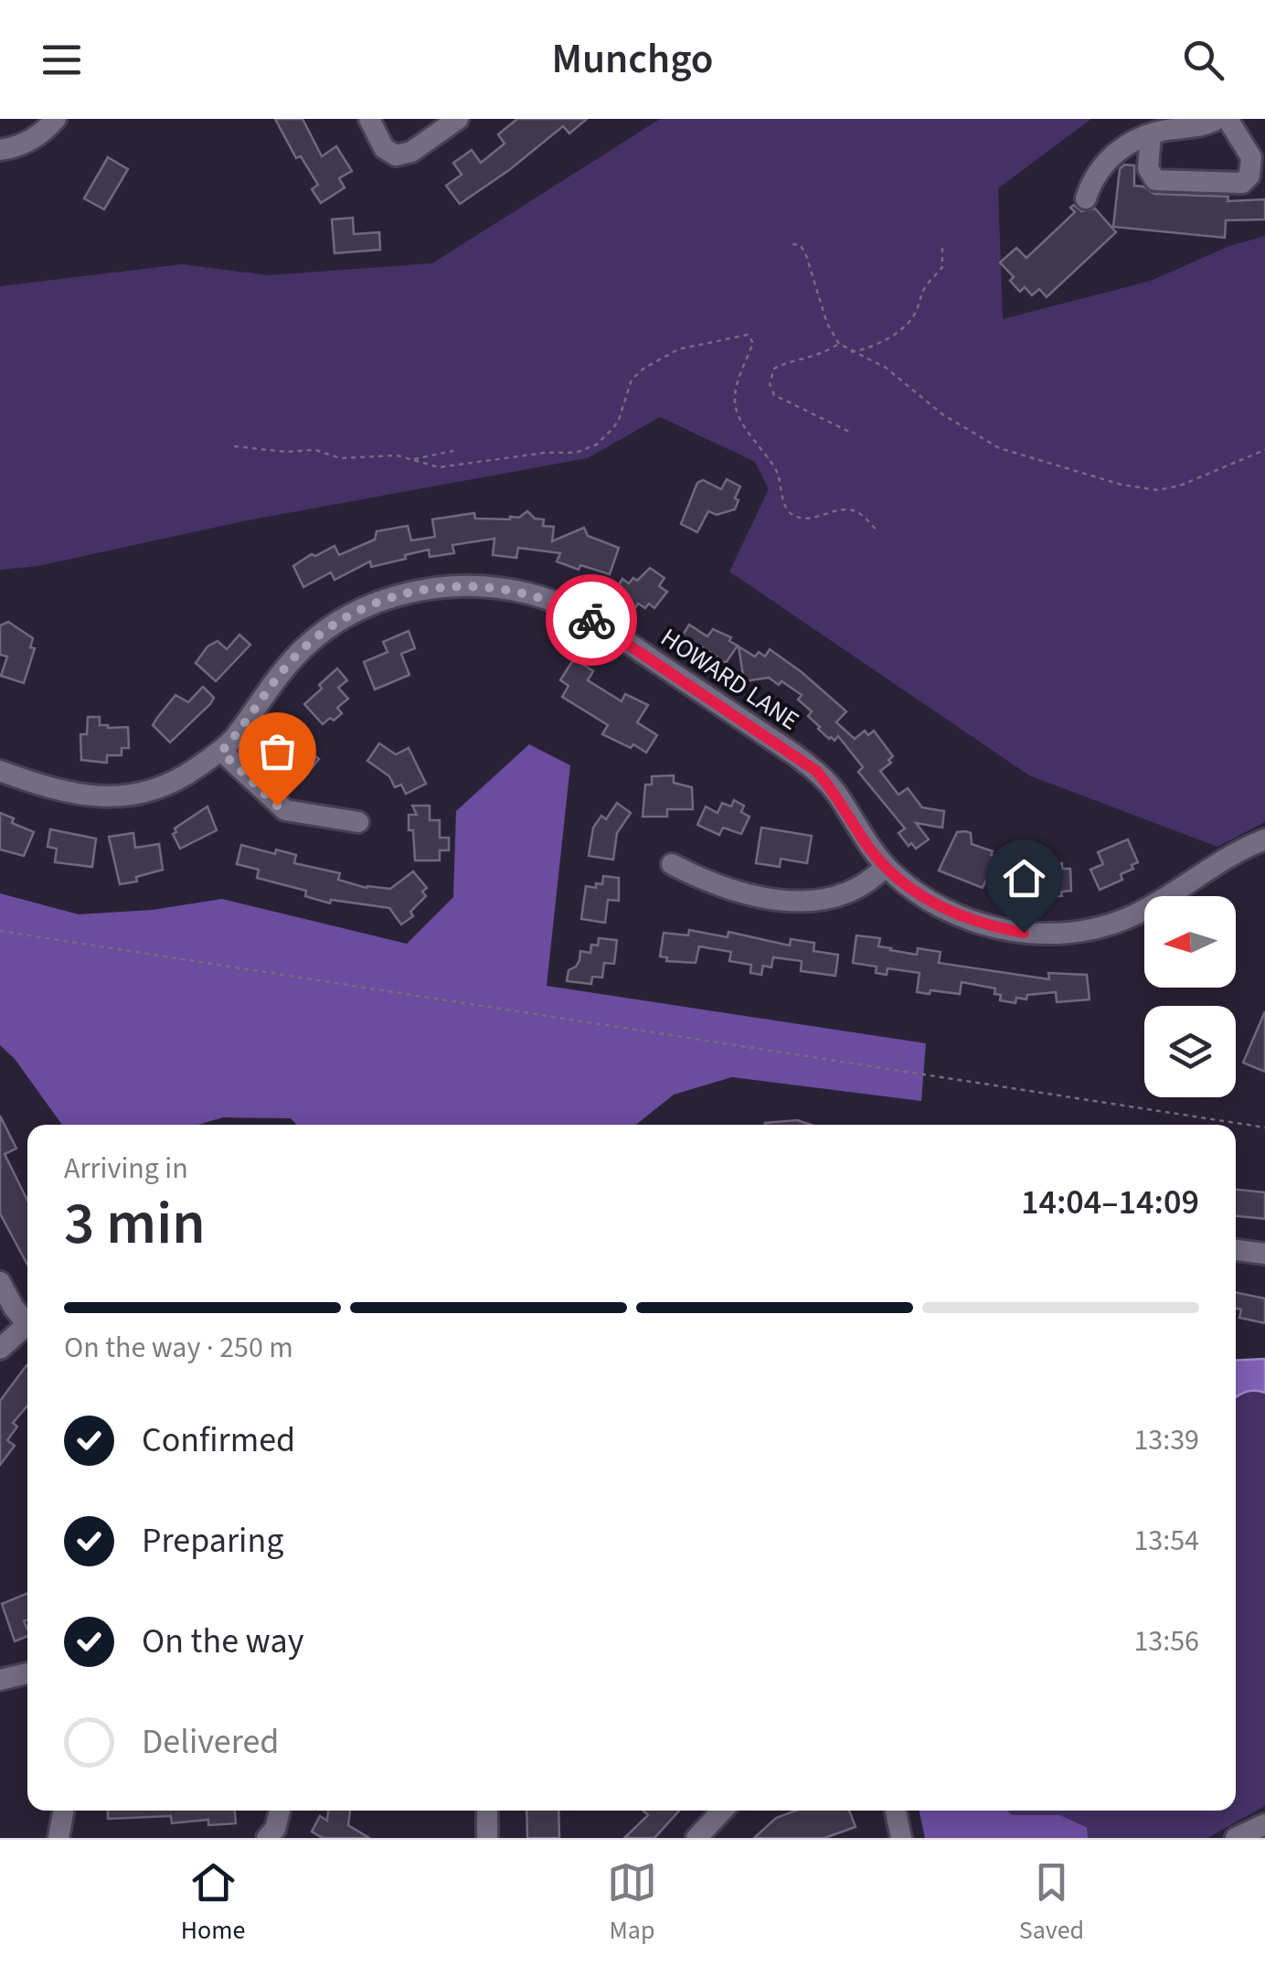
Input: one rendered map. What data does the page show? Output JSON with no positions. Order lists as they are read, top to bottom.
{
  "streets": {
    "street": ["HOWARD LANE"]
  },
  "north": "left",
  "page": {
    "header": "Munchgo",
    "heading": ["3 min", "Arriving in", "14:04–14:09"],
    "bar": "On the way · 250 m",
    "list": [
      ["Confirmed", "13:39"],
      ["Preparing", "13:54"],
      ["On the way", "13:56"],
      "Delivered"
    ],
    "tabs": ["Home", "Map", "Saved"]
  }
}
